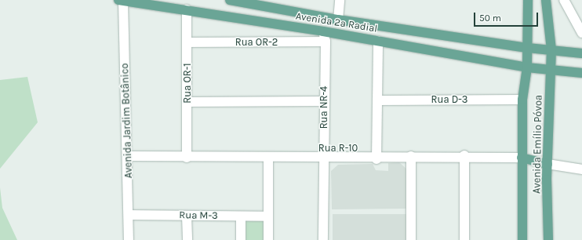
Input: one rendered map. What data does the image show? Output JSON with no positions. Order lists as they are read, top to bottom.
{
  "streets": {
    "main road": ["Avenida 2ª Radial", "Avenida Emílio Póvoa", "Rua R-10"],
    "street": [
      "Rua OR-2",
      "Rua OR-1",
      "Rua D-3",
      "Rua NR-4",
      "Avenida Jardim Botânico",
      "Rua M-3"
    ]
  },
  "crossings": [
    ["Avenida 2ª Radial", "Rua OR-1"],
    ["Avenida 2ª Radial", "Rua NR-4"],
    ["Avenida 2ª Radial", "Avenida Jardim Botânico"],
    ["Avenida 2ª Radial", "Avenida Emílio Póvoa"],
    ["Rua OR-2", "Rua OR-1"],
    ["Rua OR-2", "Rua NR-4"],
    ["Rua OR-1", "Rua R-10"],
    ["Rua D-3", "Avenida Emílio Póvoa"],
    ["Rua NR-4", "Rua R-10"],
    ["Avenida Jardim Botânico", "Rua R-10"],
    ["Avenida Jardim Botânico", "Rua M-3"],
    ["Avenida Emílio Póvoa", "Rua R-10"]
  ],
  "scale_bar": "50 m"
}
